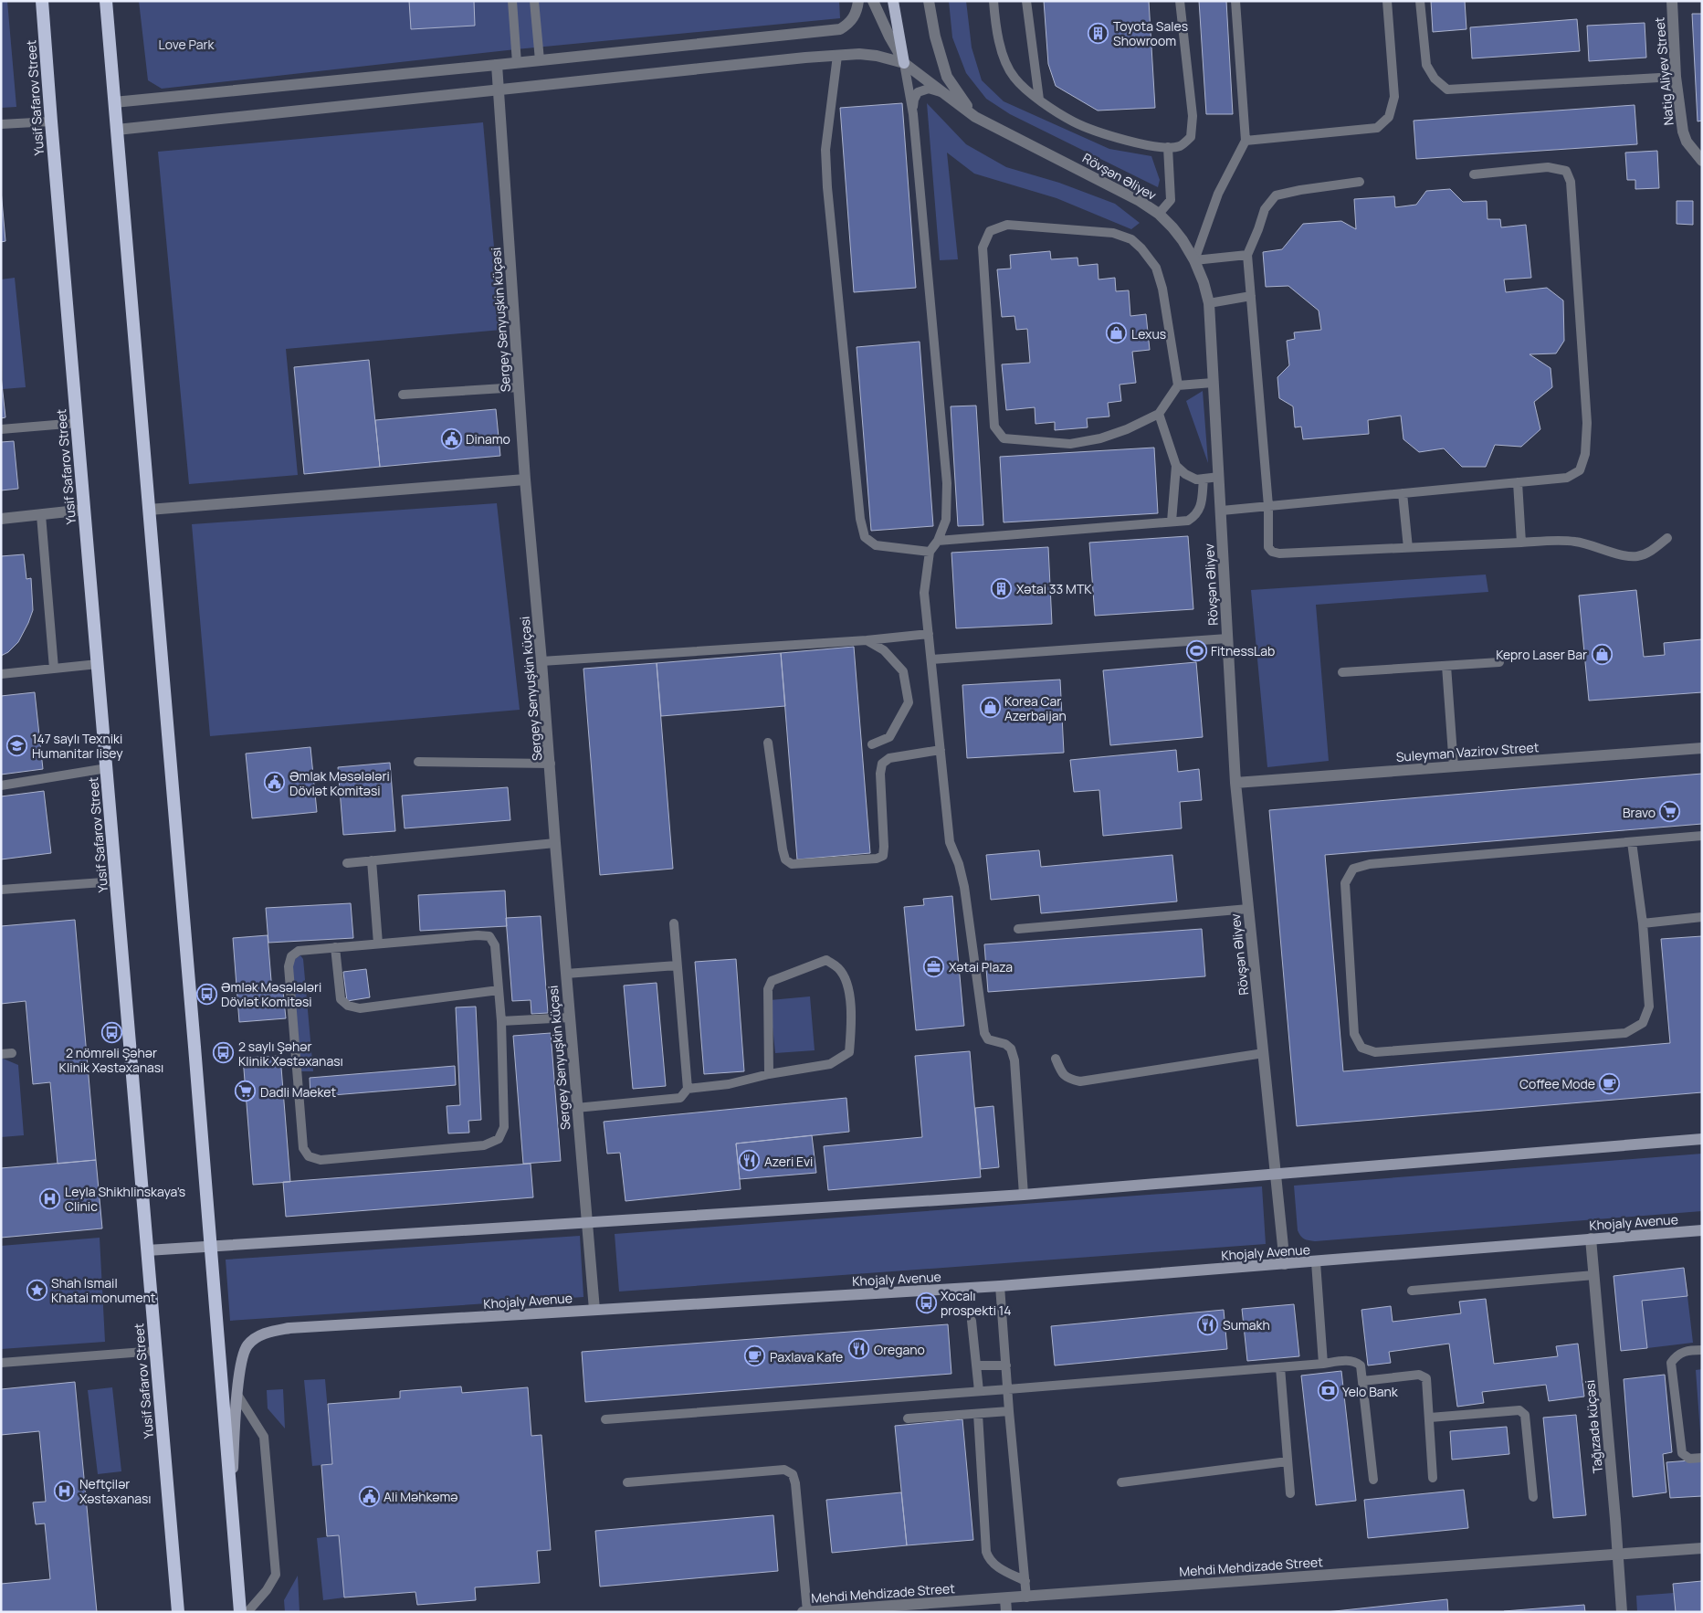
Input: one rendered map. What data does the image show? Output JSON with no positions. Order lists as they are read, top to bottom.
{
  "streets": {
    "highway": ["Yusif Safarov Street"],
    "main road": ["Khojaly Avenue"],
    "street": [
      "Natig Aliyev Street",
      "Rövşən Əliyev",
      "Sergey Senyuşkin küçəsi",
      "Suleyman Vazirov Street",
      "Tağızadə küçəsi",
      "Mehdi Mehdizade Street"
    ]
  },
  "crossings": [
    ["Rövşən Əliyev", "Suleyman Vazirov Street"],
    ["Rövşən Əliyev", "Khojaly Avenue"],
    ["Sergey Senyuşkin küçəsi", "Khojaly Avenue"],
    ["Khojaly Avenue", "Tağızadə küçəsi"],
    ["Tağızadə küçəsi", "Mehdi Mehdizade Street"]
  ],
  "parks": ["Love Park"],
  "places": {
    "building": ["Toyota Sales Showroom", "Xətai 33 MTK"],
    "shop": ["Lexus", "Kepro Laser Bar", "Korea Car Azerbaijan"],
    "public building": ["Dinamo", "Əmlak Məsələləri Dövlət Komitəsi", "Ali Məhkəmə"],
    "sports": ["FitnessLab"],
    "school or university": ["147 saylı Texniki Humanitar lisey"],
    "supermarket": ["Bravo", "Dadli Maeket"],
    "office": ["Xətai Plaza"],
    "bus stop": [
      "Əmlək Məsələləri Dövlət Komitəsi",
      "2 nömrəli Şəhər Klinik Xəstəxanası",
      "2 saylı Şəhər Klinik Xəstəxanası",
      "Xocalı prospekti 14"
    ],
    "cafe": ["Coffee Mode", "Paxlava Kafe"],
    "restaurant": ["Azeri Evi", "Sumakh", "Oregano"],
    "hospital": ["Leyla Shikhlinskaya's Clinic", "Neftçilər Xəstəxanası"],
    "place": ["Shah Ismail Khatai monument"],
    "bank": ["Yelo Bank"]
  }
}
